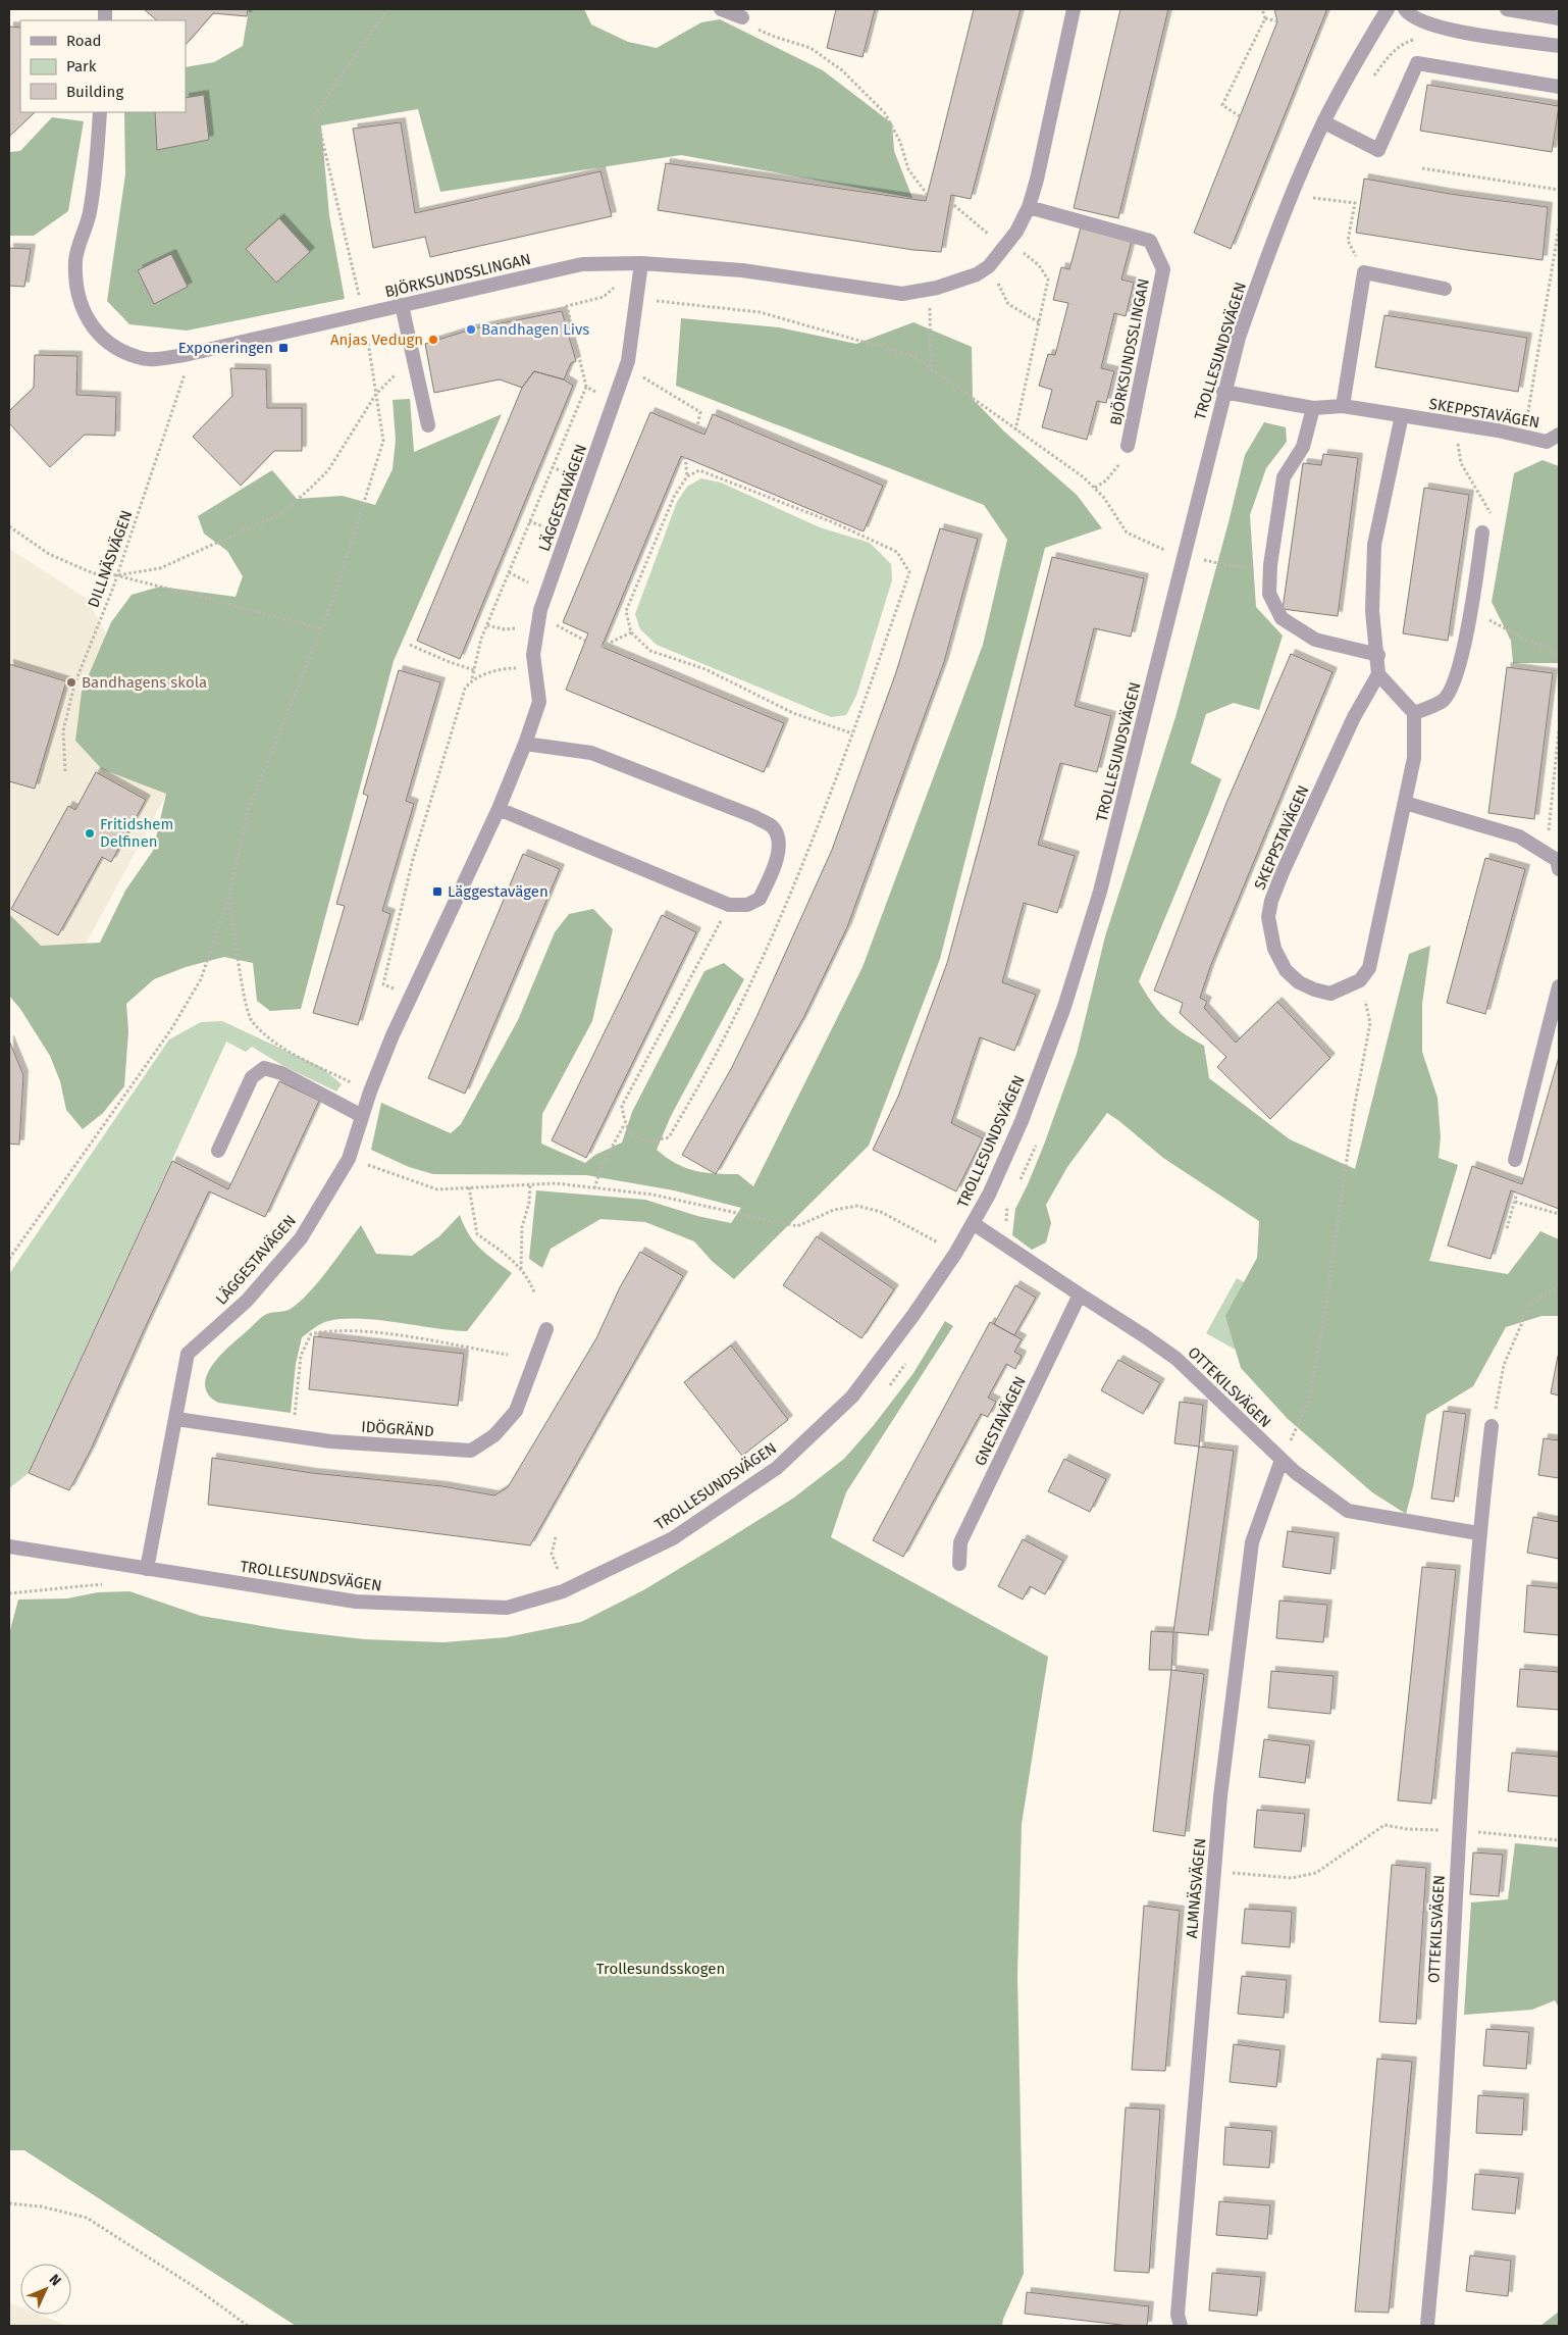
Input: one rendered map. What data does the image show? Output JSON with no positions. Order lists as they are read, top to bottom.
{
  "streets": {
    "street": [
      "BJÖRKSUNDSSLINGAN",
      "TROLLESUNDSVÄGEN",
      "SKEPPSTAVÄGEN",
      "LÄGGESTAVÄGEN",
      "OTTEKILSVÄGEN",
      "GNESTAVÄGEN",
      "IDÖGRÄND",
      "ALMNÄSVÄGEN"
    ],
    "path": ["DILLNÄSVÄGEN"]
  },
  "crossings": [
    ["BJÖRKSUNDSSLINGAN", "LÄGGESTAVÄGEN"],
    ["BJÖRKSUNDSSLINGAN", "DILLNÄSVÄGEN"],
    ["TROLLESUNDSVÄGEN", "SKEPPSTAVÄGEN"],
    ["TROLLESUNDSVÄGEN", "LÄGGESTAVÄGEN"],
    ["TROLLESUNDSVÄGEN", "OTTEKILSVÄGEN"],
    ["LÄGGESTAVÄGEN", "IDÖGRÄND"],
    ["OTTEKILSVÄGEN", "GNESTAVÄGEN"],
    ["OTTEKILSVÄGEN", "ALMNÄSVÄGEN"]
  ],
  "parks": ["Trollesundsskogen"],
  "places": {
    "other": [
      "Bandhagen Livs",
      "Anjas Vedugn",
      "Bandhagens skola",
      "Fritidshem Delfinen"
    ],
    "transit": ["Exponeringen", "Läggestavägen"]
  },
  "legend": ["Road", "Park", "Building"],
  "north": "top right"
}
